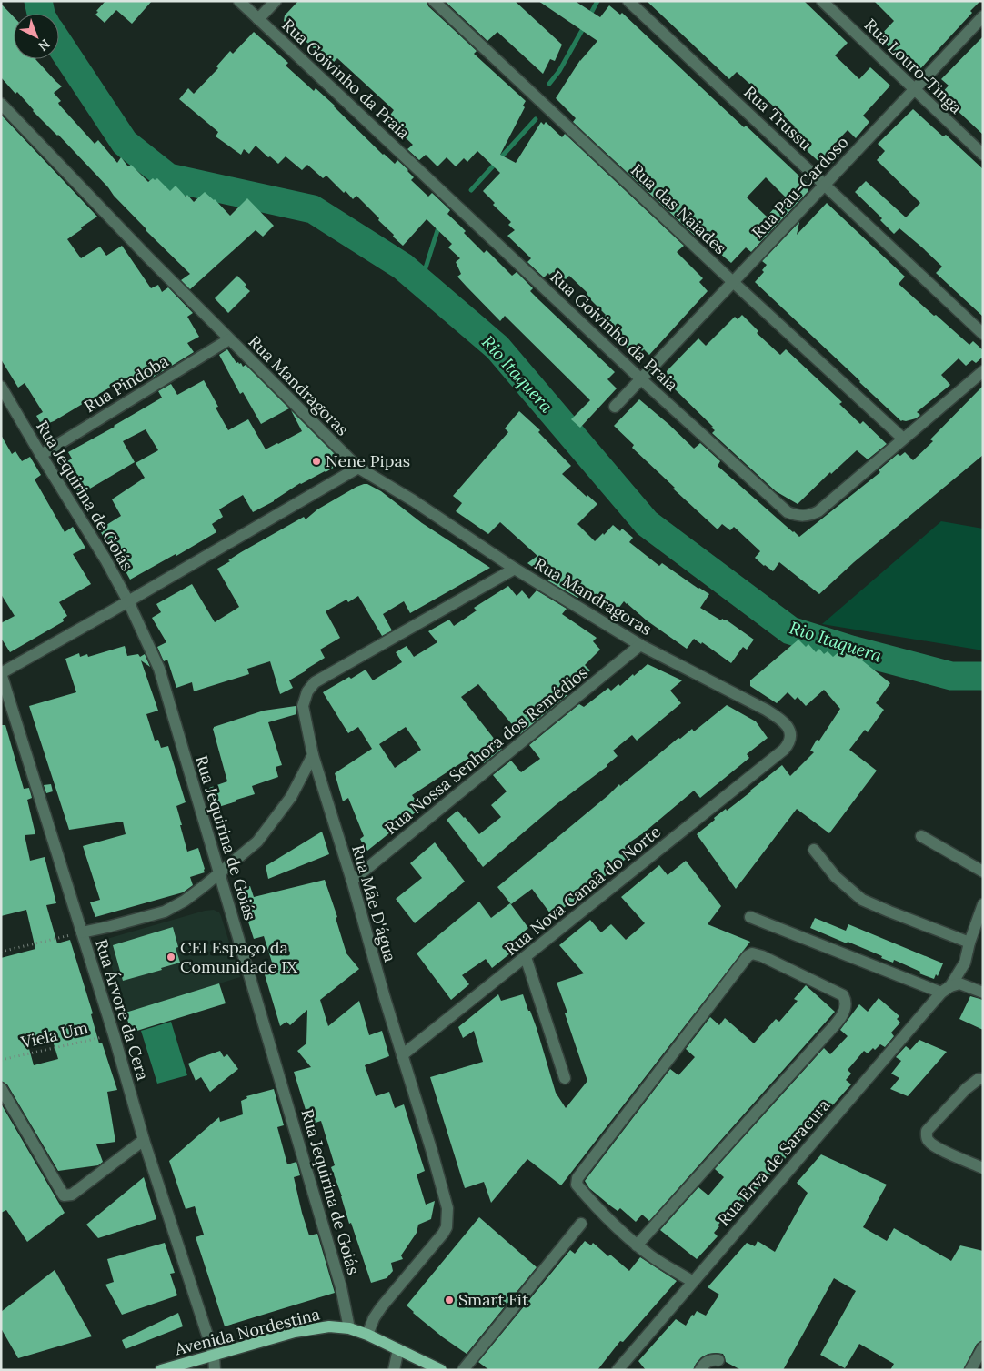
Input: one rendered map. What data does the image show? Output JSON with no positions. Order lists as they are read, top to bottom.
{
  "streets": {
    "main road": ["Avenida Nordestina"],
    "street": [
      "Rua Louro-Tinga",
      "Rua Goivinho da Praia",
      "Rua Trussu",
      "Rua Pau-Cardoso",
      "Rua das Naiades",
      "Rua Pindoba",
      "Rua Mandragoras",
      "Rua Jequirina de Goiás",
      "Rua Nossa Senhora dos Remédios",
      "Rua Nova Canaã do Norte",
      "Rua Mãe D'água",
      "Rua Árvore da Cera",
      "Rua Erva de Saracura"
    ],
    "path": ["Viela Um"]
  },
  "crossings": [
    ["Rua Louro-Tinga", "Rua Pau-Cardoso"],
    ["Rua Goivinho da Praia", "Rua Pau-Cardoso"],
    ["Rua Goivinho da Praia", "Rua das Naiades"],
    ["Rua Trussu", "Rua Pau-Cardoso"],
    ["Rua Pau-Cardoso", "Rua das Naiades"],
    ["Rua Pindoba", "Rua Mandragoras"],
    ["Rua Pindoba", "Rua Jequirina de Goiás"],
    ["Rua Mandragoras", "Rua Nossa Senhora dos Remédios"],
    ["Rua Mandragoras", "Rua Nova Canaã do Norte"],
    ["Rua Mandragoras", "Rua Mãe D'água"],
    ["Rua Jequirina de Goiás", "Avenida Nordestina"],
    ["Rua Nossa Senhora dos Remédios", "Rua Mãe D'água"],
    ["Rua Nova Canaã do Norte", "Rua Mãe D'água"],
    ["Rua Mãe D'água", "Avenida Nordestina"],
    ["Rua Árvore da Cera", "Viela Um"],
    ["Rua Árvore da Cera", "Avenida Nordestina"]
  ],
  "water": ["Rio Itaquera"],
  "places": ["Nene Pipas", "CEI Espaço da Comunidade IX", "Smart Fit"],
  "north": "bottom right"
}
